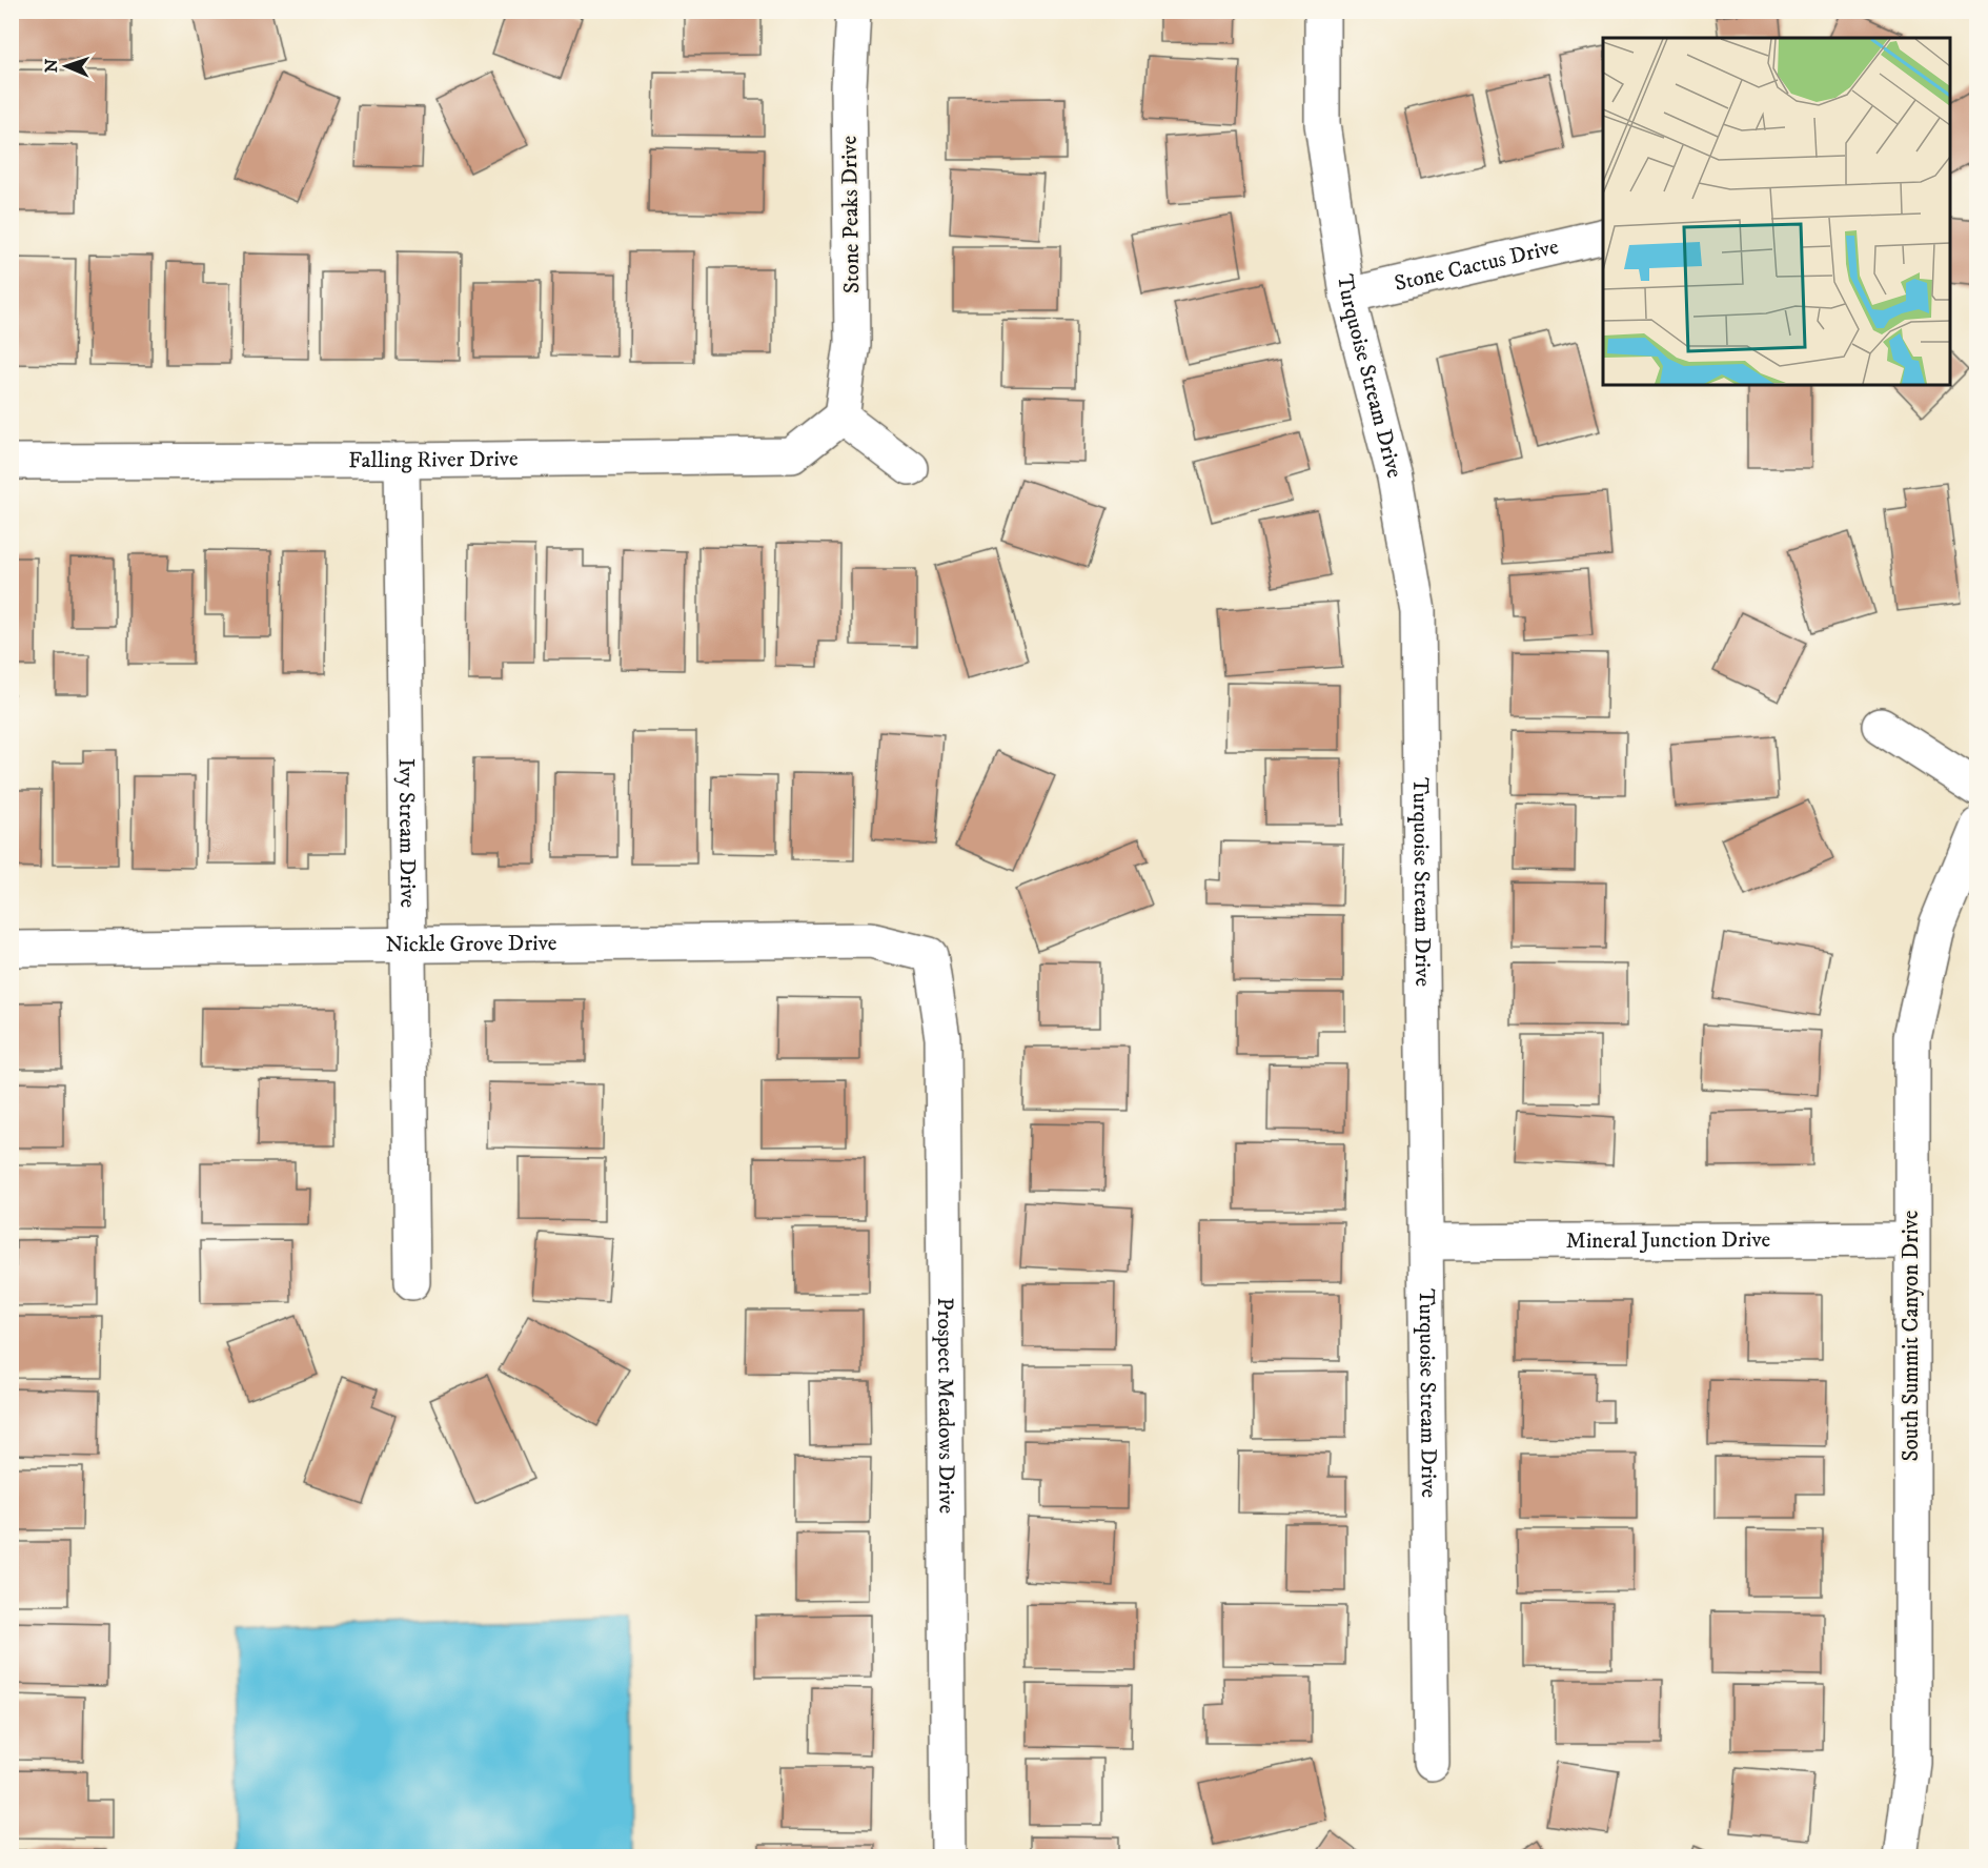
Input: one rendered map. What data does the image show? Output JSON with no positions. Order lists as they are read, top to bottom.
{
  "streets": {
    "street": [
      "Stone Peaks Drive",
      "Stone Cactus Drive",
      "Turquoise Stream Drive",
      "Falling River Drive",
      "Ivy Stream Drive",
      "Nickle Grove Drive",
      "Mineral Junction Drive",
      "South Summit Canyon Drive",
      "Prospect Meadows Drive"
    ]
  },
  "crossings": [
    ["Stone Peaks Drive", "Falling River Drive"],
    ["Stone Cactus Drive", "Turquoise Stream Drive"],
    ["Turquoise Stream Drive", "Mineral Junction Drive"],
    ["Falling River Drive", "Ivy Stream Drive"],
    ["Ivy Stream Drive", "Nickle Grove Drive"],
    ["Nickle Grove Drive", "Prospect Meadows Drive"],
    ["Mineral Junction Drive", "South Summit Canyon Drive"]
  ],
  "north": "left"
}
